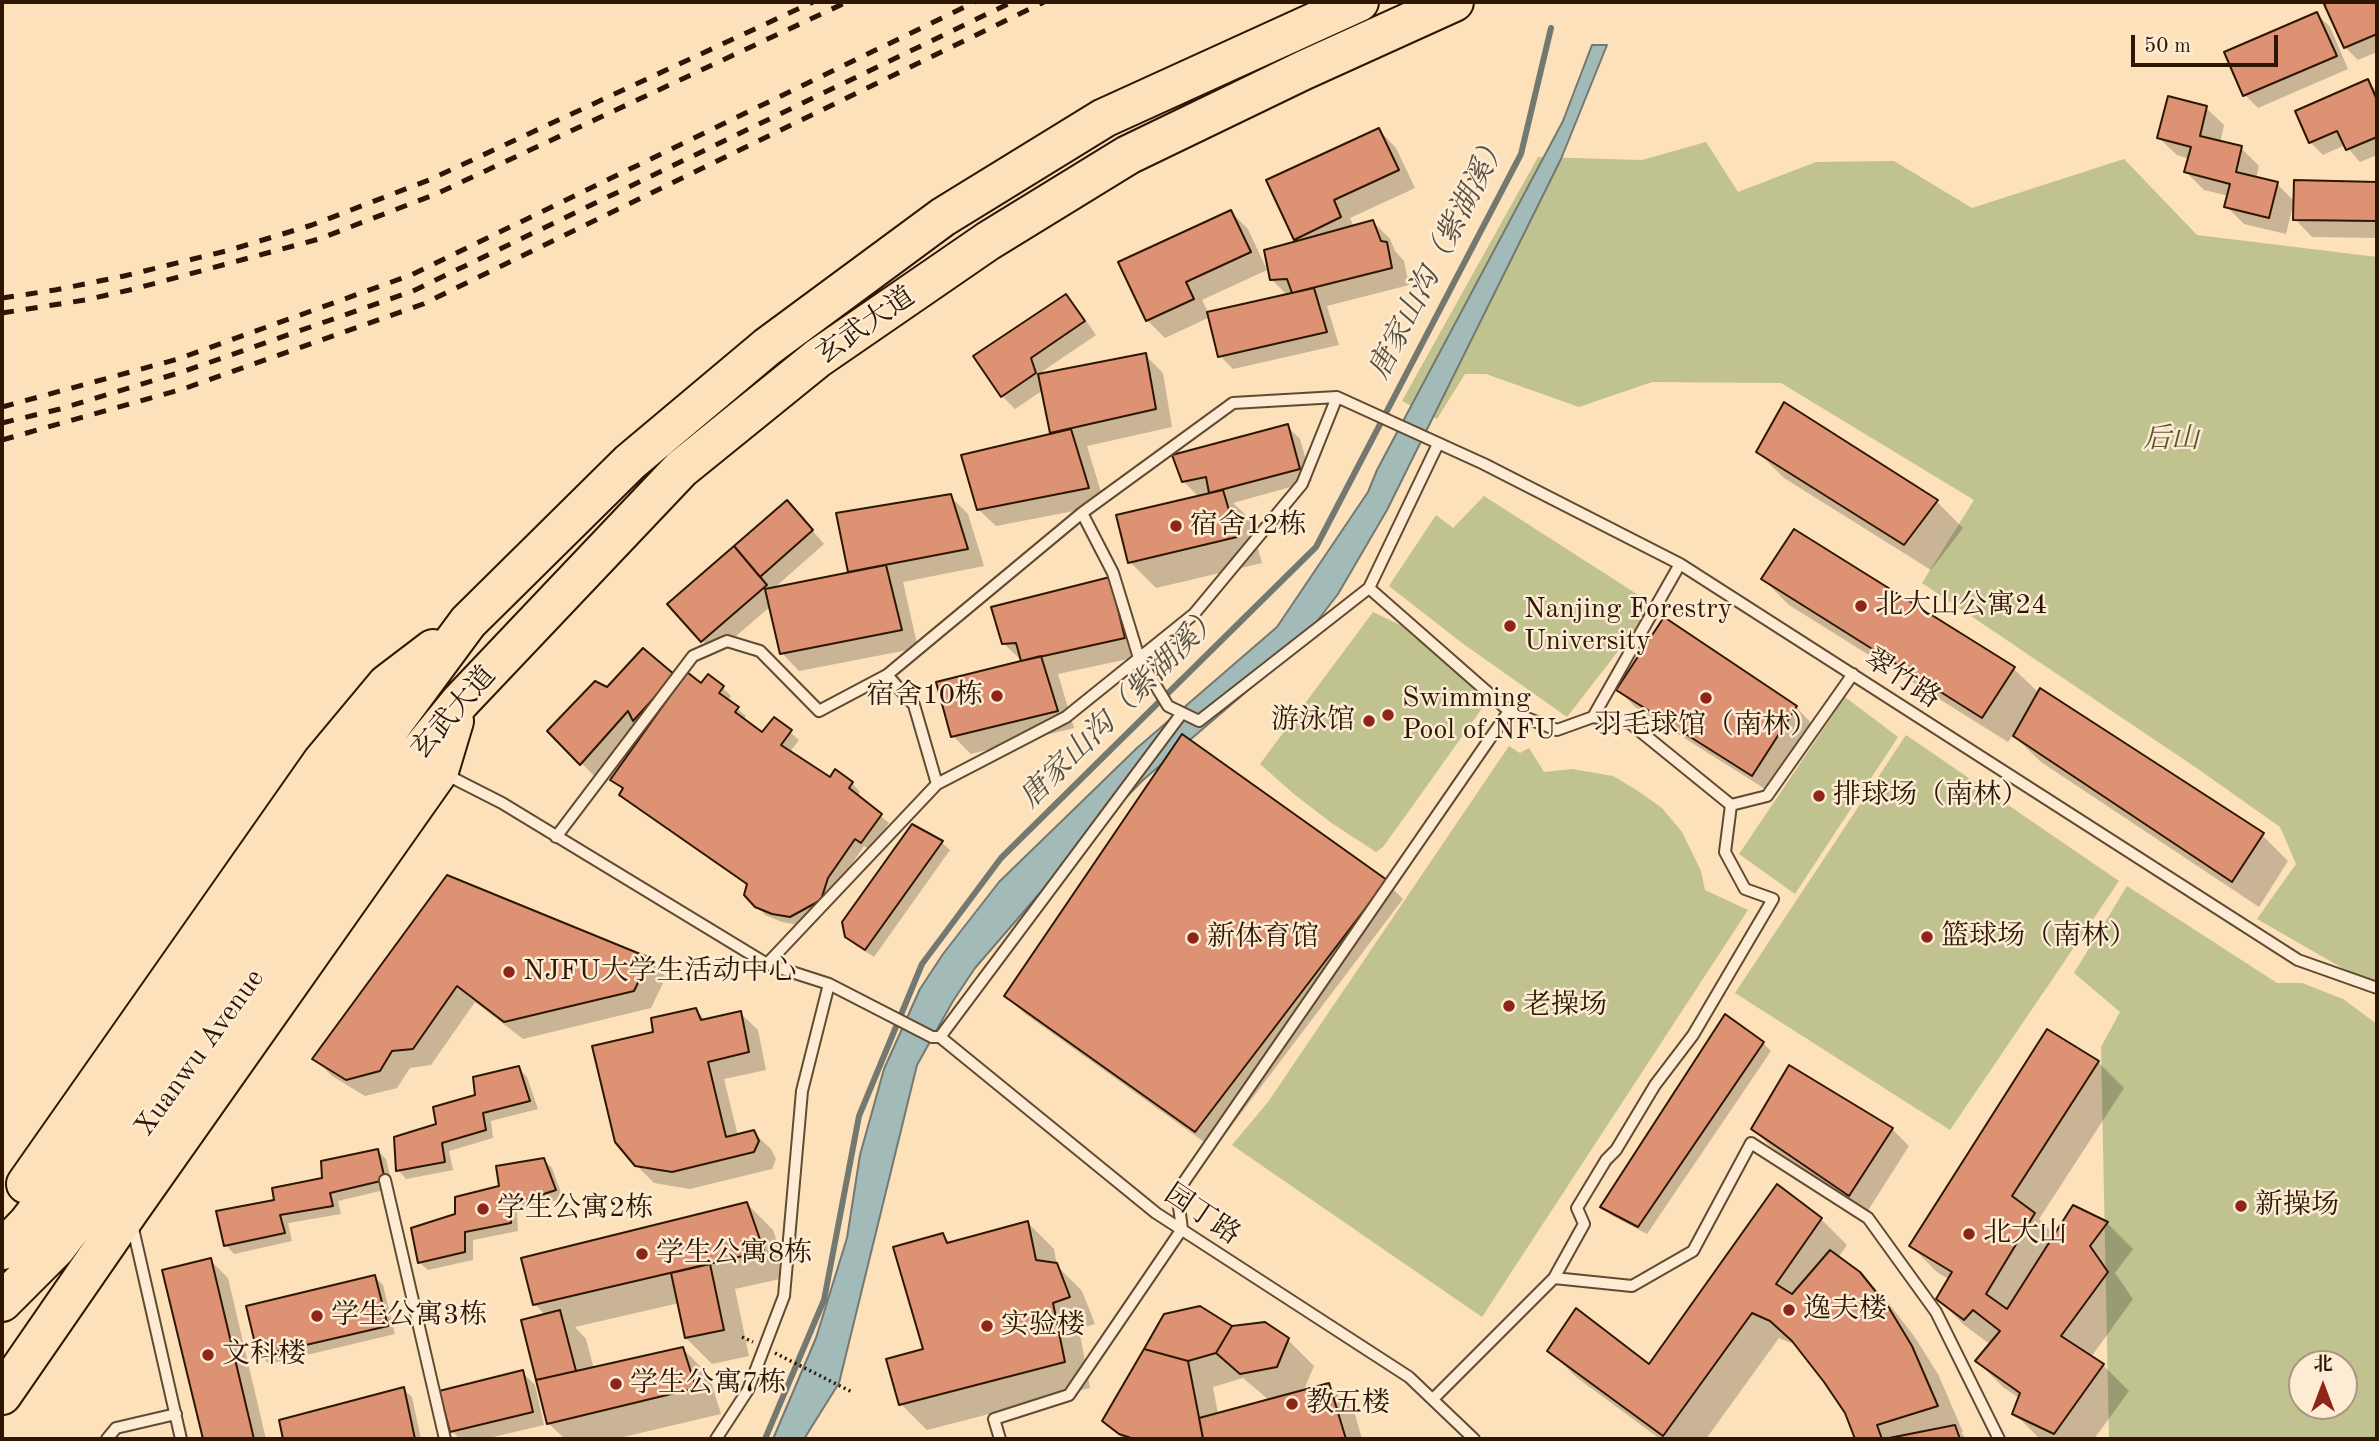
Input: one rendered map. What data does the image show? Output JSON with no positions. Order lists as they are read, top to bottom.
{
  "streets": {
    "highway": ["玄武大道", "Xuanwu Avenue"],
    "lane": ["翠竹路", "园丁路"]
  },
  "crossings": [
    ["玄武大道", "Xuanwu Avenue"]
  ],
  "water": ["唐家山沟（紫湖溪）"],
  "parks": ["后山"],
  "places": [
    "宿舍12栋",
    "北大山公寓24",
    "Nanjing Forestry University",
    "宿舍10栋",
    "羽毛球馆（南林）",
    "Swimming Pool of NFU",
    "游泳馆",
    "排球场（南林）",
    "篮球场（南林）",
    "新体育馆",
    "NJFU大学生活动中心",
    "老操场",
    "新操场",
    "学生公寓2栋",
    "北大山",
    "学生公寓8栋",
    "逸夫楼",
    "学生公寓3栋",
    "实验楼",
    "文科楼",
    "学生公寓7栋",
    "教五楼"
  ],
  "scale_bar": "50 m",
  "north": "top"
}
